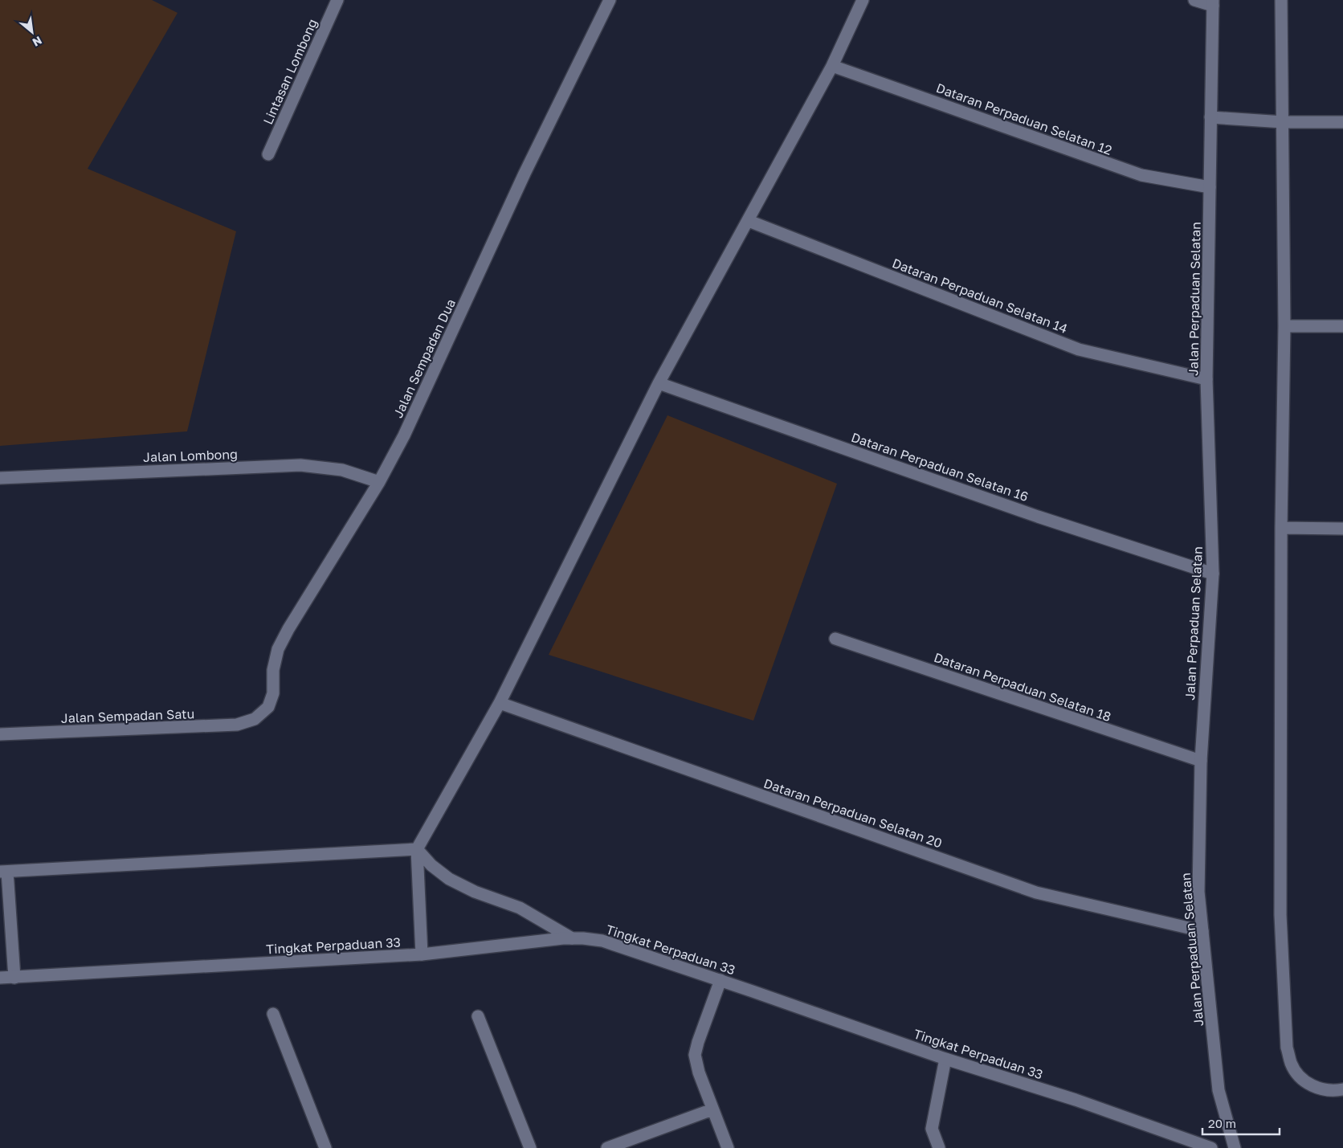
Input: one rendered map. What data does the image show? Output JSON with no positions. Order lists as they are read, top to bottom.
{
  "streets": {
    "street": [
      "Lintasan Lombong",
      "Dataran Perpaduan Selatan 12",
      "Dataran Perpaduan Selatan 14",
      "Jalan Perpaduan Selatan",
      "Jalan Sempadan Dua",
      "Jalan Lombong",
      "Dataran Perpaduan Selatan 16",
      "Dataran Perpaduan Selatan 18",
      "Jalan Sempadan Satu",
      "Dataran Perpaduan Selatan 20",
      "Tingkat Perpaduan 33"
    ]
  },
  "crossings": [
    ["Dataran Perpaduan Selatan 12", "Jalan Perpaduan Selatan"],
    ["Dataran Perpaduan Selatan 14", "Jalan Perpaduan Selatan"],
    ["Jalan Perpaduan Selatan", "Dataran Perpaduan Selatan 16"],
    ["Jalan Perpaduan Selatan", "Dataran Perpaduan Selatan 18"],
    ["Jalan Perpaduan Selatan", "Dataran Perpaduan Selatan 20"],
    ["Jalan Sempadan Dua", "Jalan Lombong"],
    ["Jalan Sempadan Dua", "Jalan Sempadan Satu"]
  ],
  "scale_bar": "20 m",
  "north": "bottom right"
}
